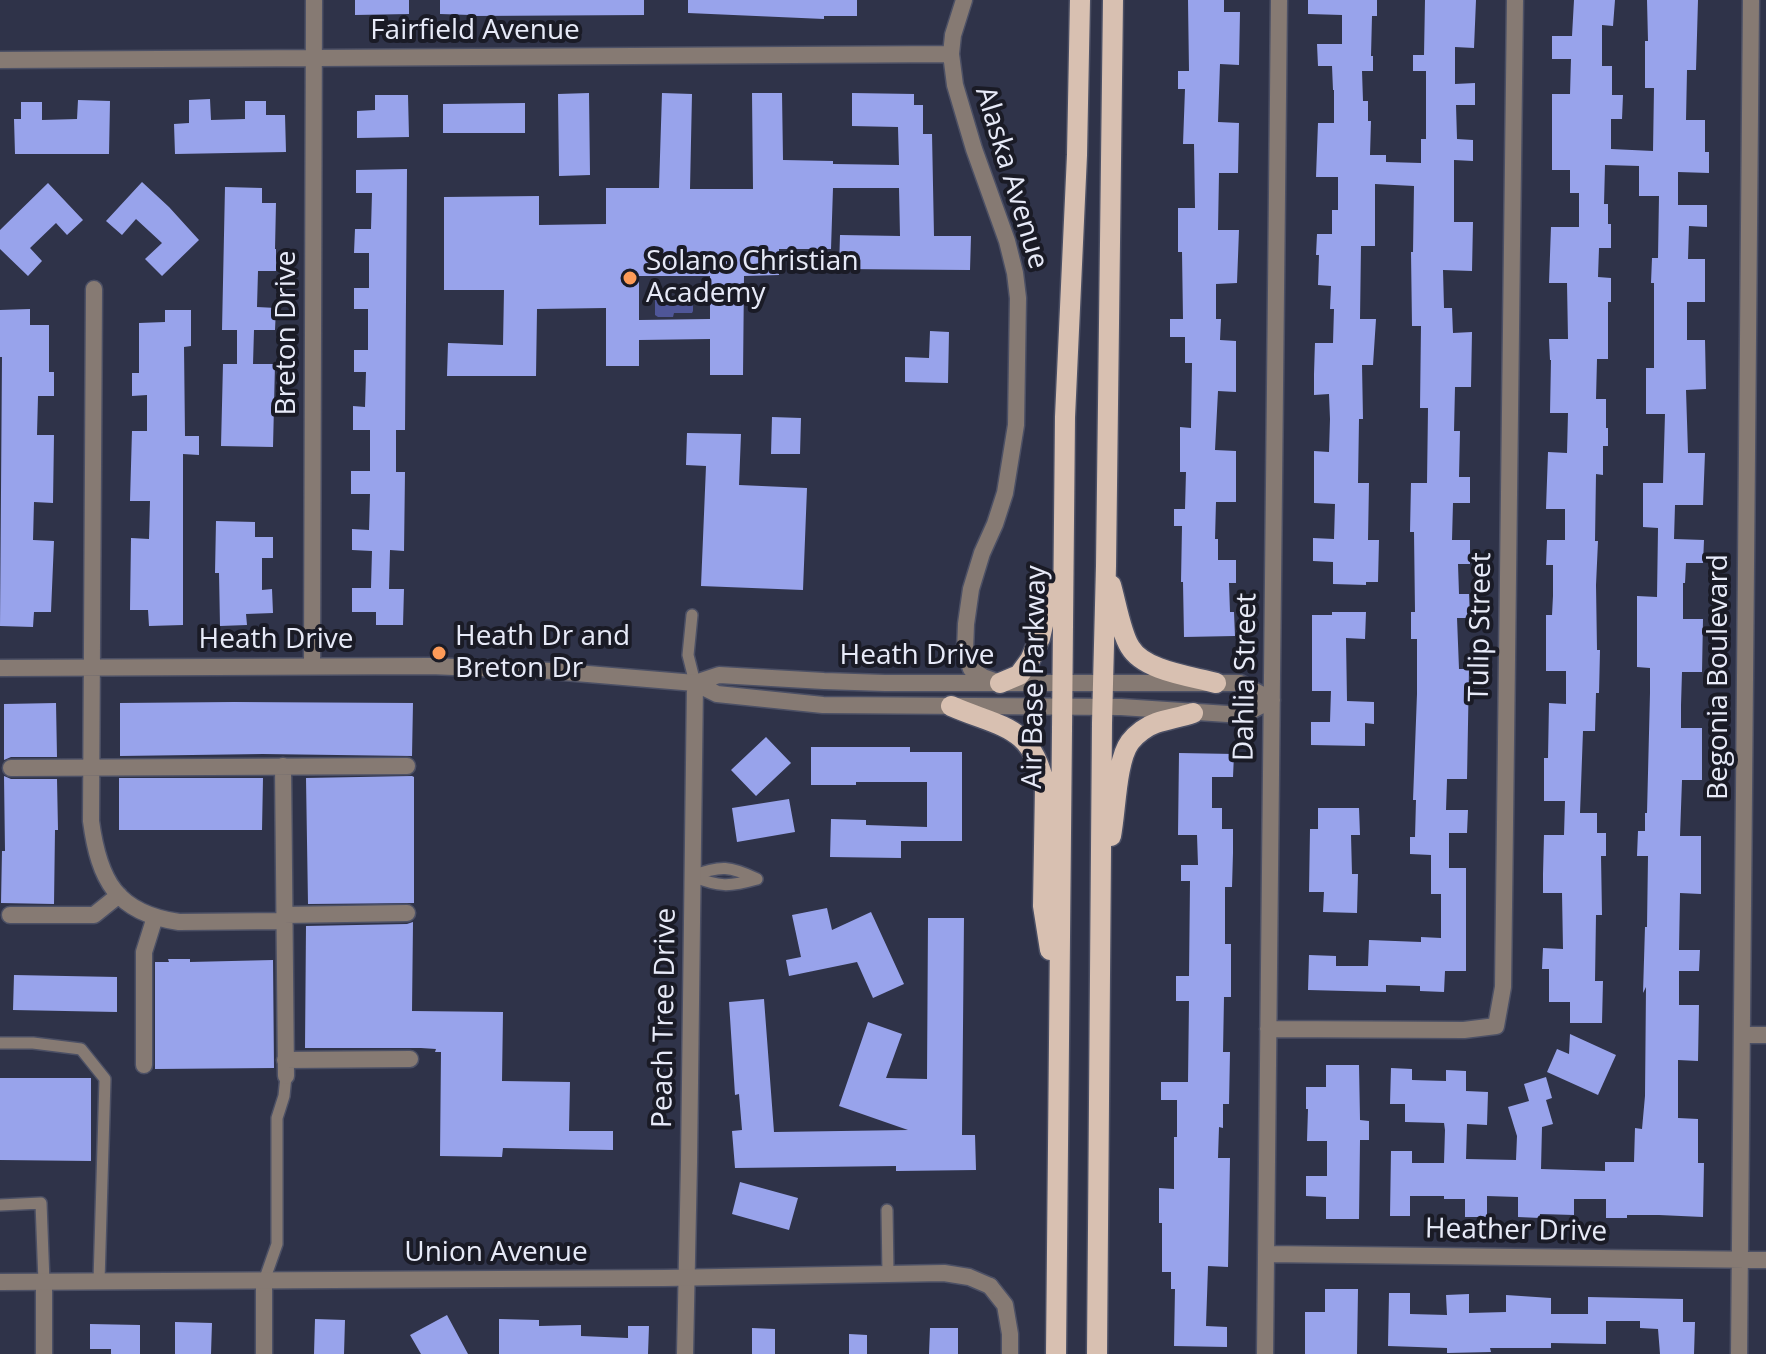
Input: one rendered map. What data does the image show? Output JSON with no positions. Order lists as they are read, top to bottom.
{
  "streets": {
    "main road": ["Air Base Parkway"],
    "street": [
      "Fairfield Avenue",
      "Alaska Avenue",
      "Breton Drive",
      "Tulip Street",
      "Heath Drive",
      "Dahlia Street",
      "Begonia Boulevard",
      "Peach Tree Drive",
      "Heather Drive",
      "Union Avenue"
    ]
  },
  "crossings": [
    ["Fairfield Avenue", "Alaska Avenue"],
    ["Fairfield Avenue", "Breton Drive"],
    ["Alaska Avenue", "Heath Drive"],
    ["Breton Drive", "Heath Drive"],
    ["Tulip Street", "Dahlia Street"],
    ["Heath Drive", "Air Base Parkway"],
    ["Heath Drive", "Dahlia Street"],
    ["Heath Drive", "Peach Tree Drive"],
    ["Dahlia Street", "Heather Drive"],
    ["Begonia Boulevard", "Heather Drive"],
    ["Peach Tree Drive", "Union Avenue"]
  ],
  "places": ["Solano Christian Academy", "Heath Dr and Breton Dr"]
}
